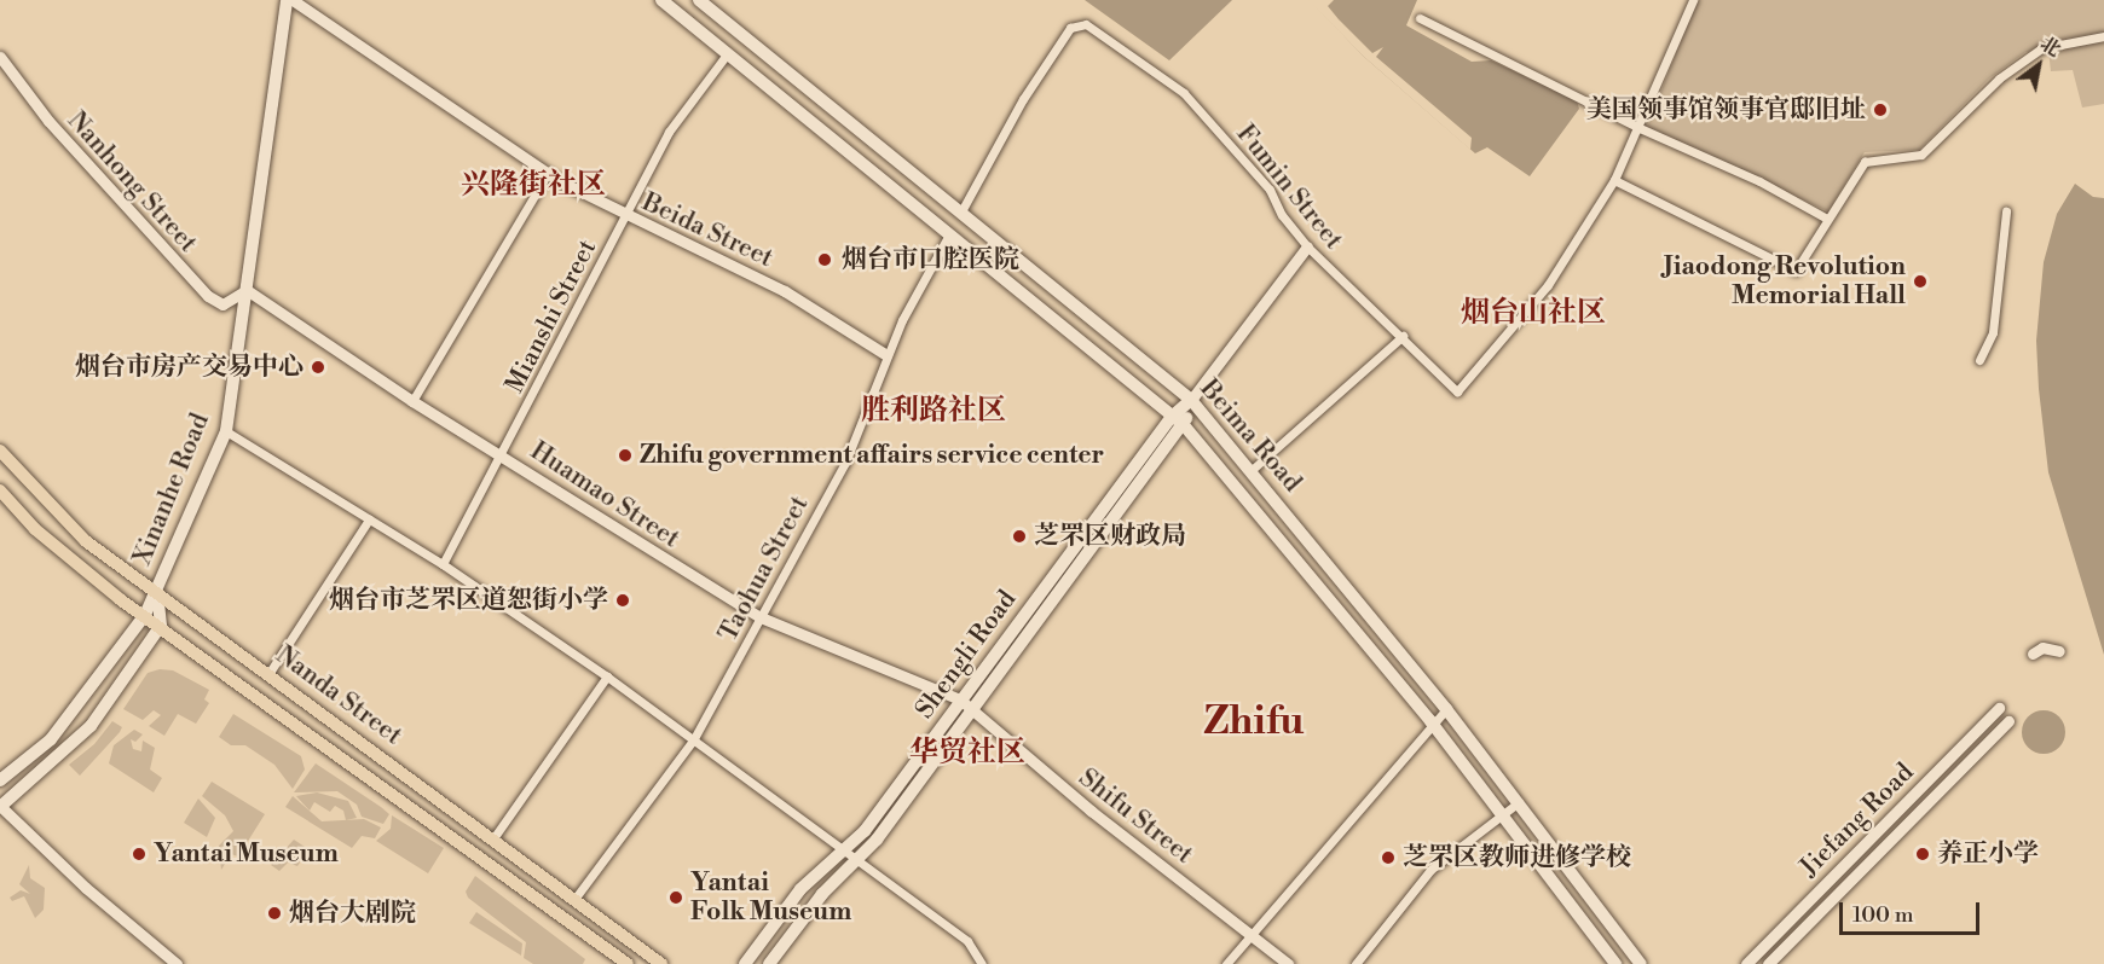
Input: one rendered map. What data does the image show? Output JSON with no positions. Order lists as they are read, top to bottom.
{
  "streets": {
    "main road": [
      "Beima Road",
      "Xinanhe Road",
      "Shengli Road",
      "Nanda Street"
    ],
    "street": [
      "Nanhong Street",
      "Fumin Street",
      "Beida Street",
      "Mianshi Street",
      "Huamao Street",
      "Taohua Street",
      "Shifu Street",
      "Jiefang Road"
    ]
  },
  "crossings": [
    ["Nanhong Street", "Xinanhe Road"],
    ["Nanhong Street", "Huamao Street"],
    ["Fumin Street", "Beima Road"],
    ["Fumin Street", "Shengli Road"],
    ["Beida Street", "Mianshi Street"],
    ["Beida Street", "Taohua Street"],
    ["Mianshi Street", "Beima Road"],
    ["Mianshi Street", "Huamao Street"],
    ["Beima Road", "Taohua Street"],
    ["Beima Road", "Shengli Road"],
    ["Xinanhe Road", "Huamao Street"],
    ["Xinanhe Road", "Nanda Street"],
    ["Huamao Street", "Taohua Street"],
    ["Huamao Street", "Shengli Road"],
    ["Huamao Street", "Shifu Street"],
    ["Taohua Street", "Nanda Street"],
    ["Shengli Road", "Shifu Street"]
  ],
  "districts": [
    "兴隆街社区",
    "烟台山社区",
    "胜利路社区",
    "Zhifu",
    "华贸社区"
  ],
  "places": [
    "美国领事馆领事官邸旧址",
    "烟台市口腔医院",
    "Jiaodong Revolution Memorial Hall",
    "烟台市房产交易中心",
    "Zhifu government affairs service center",
    "芝罘区财政局",
    "烟台市芝罘区道恕街小学",
    "Yantai Museum",
    "养正小学",
    "芝罘区教师进修学校",
    "Yantai Folk Museum",
    "烟台大剧院"
  ],
  "scale_bar": "100 m",
  "north": "top right"
}
